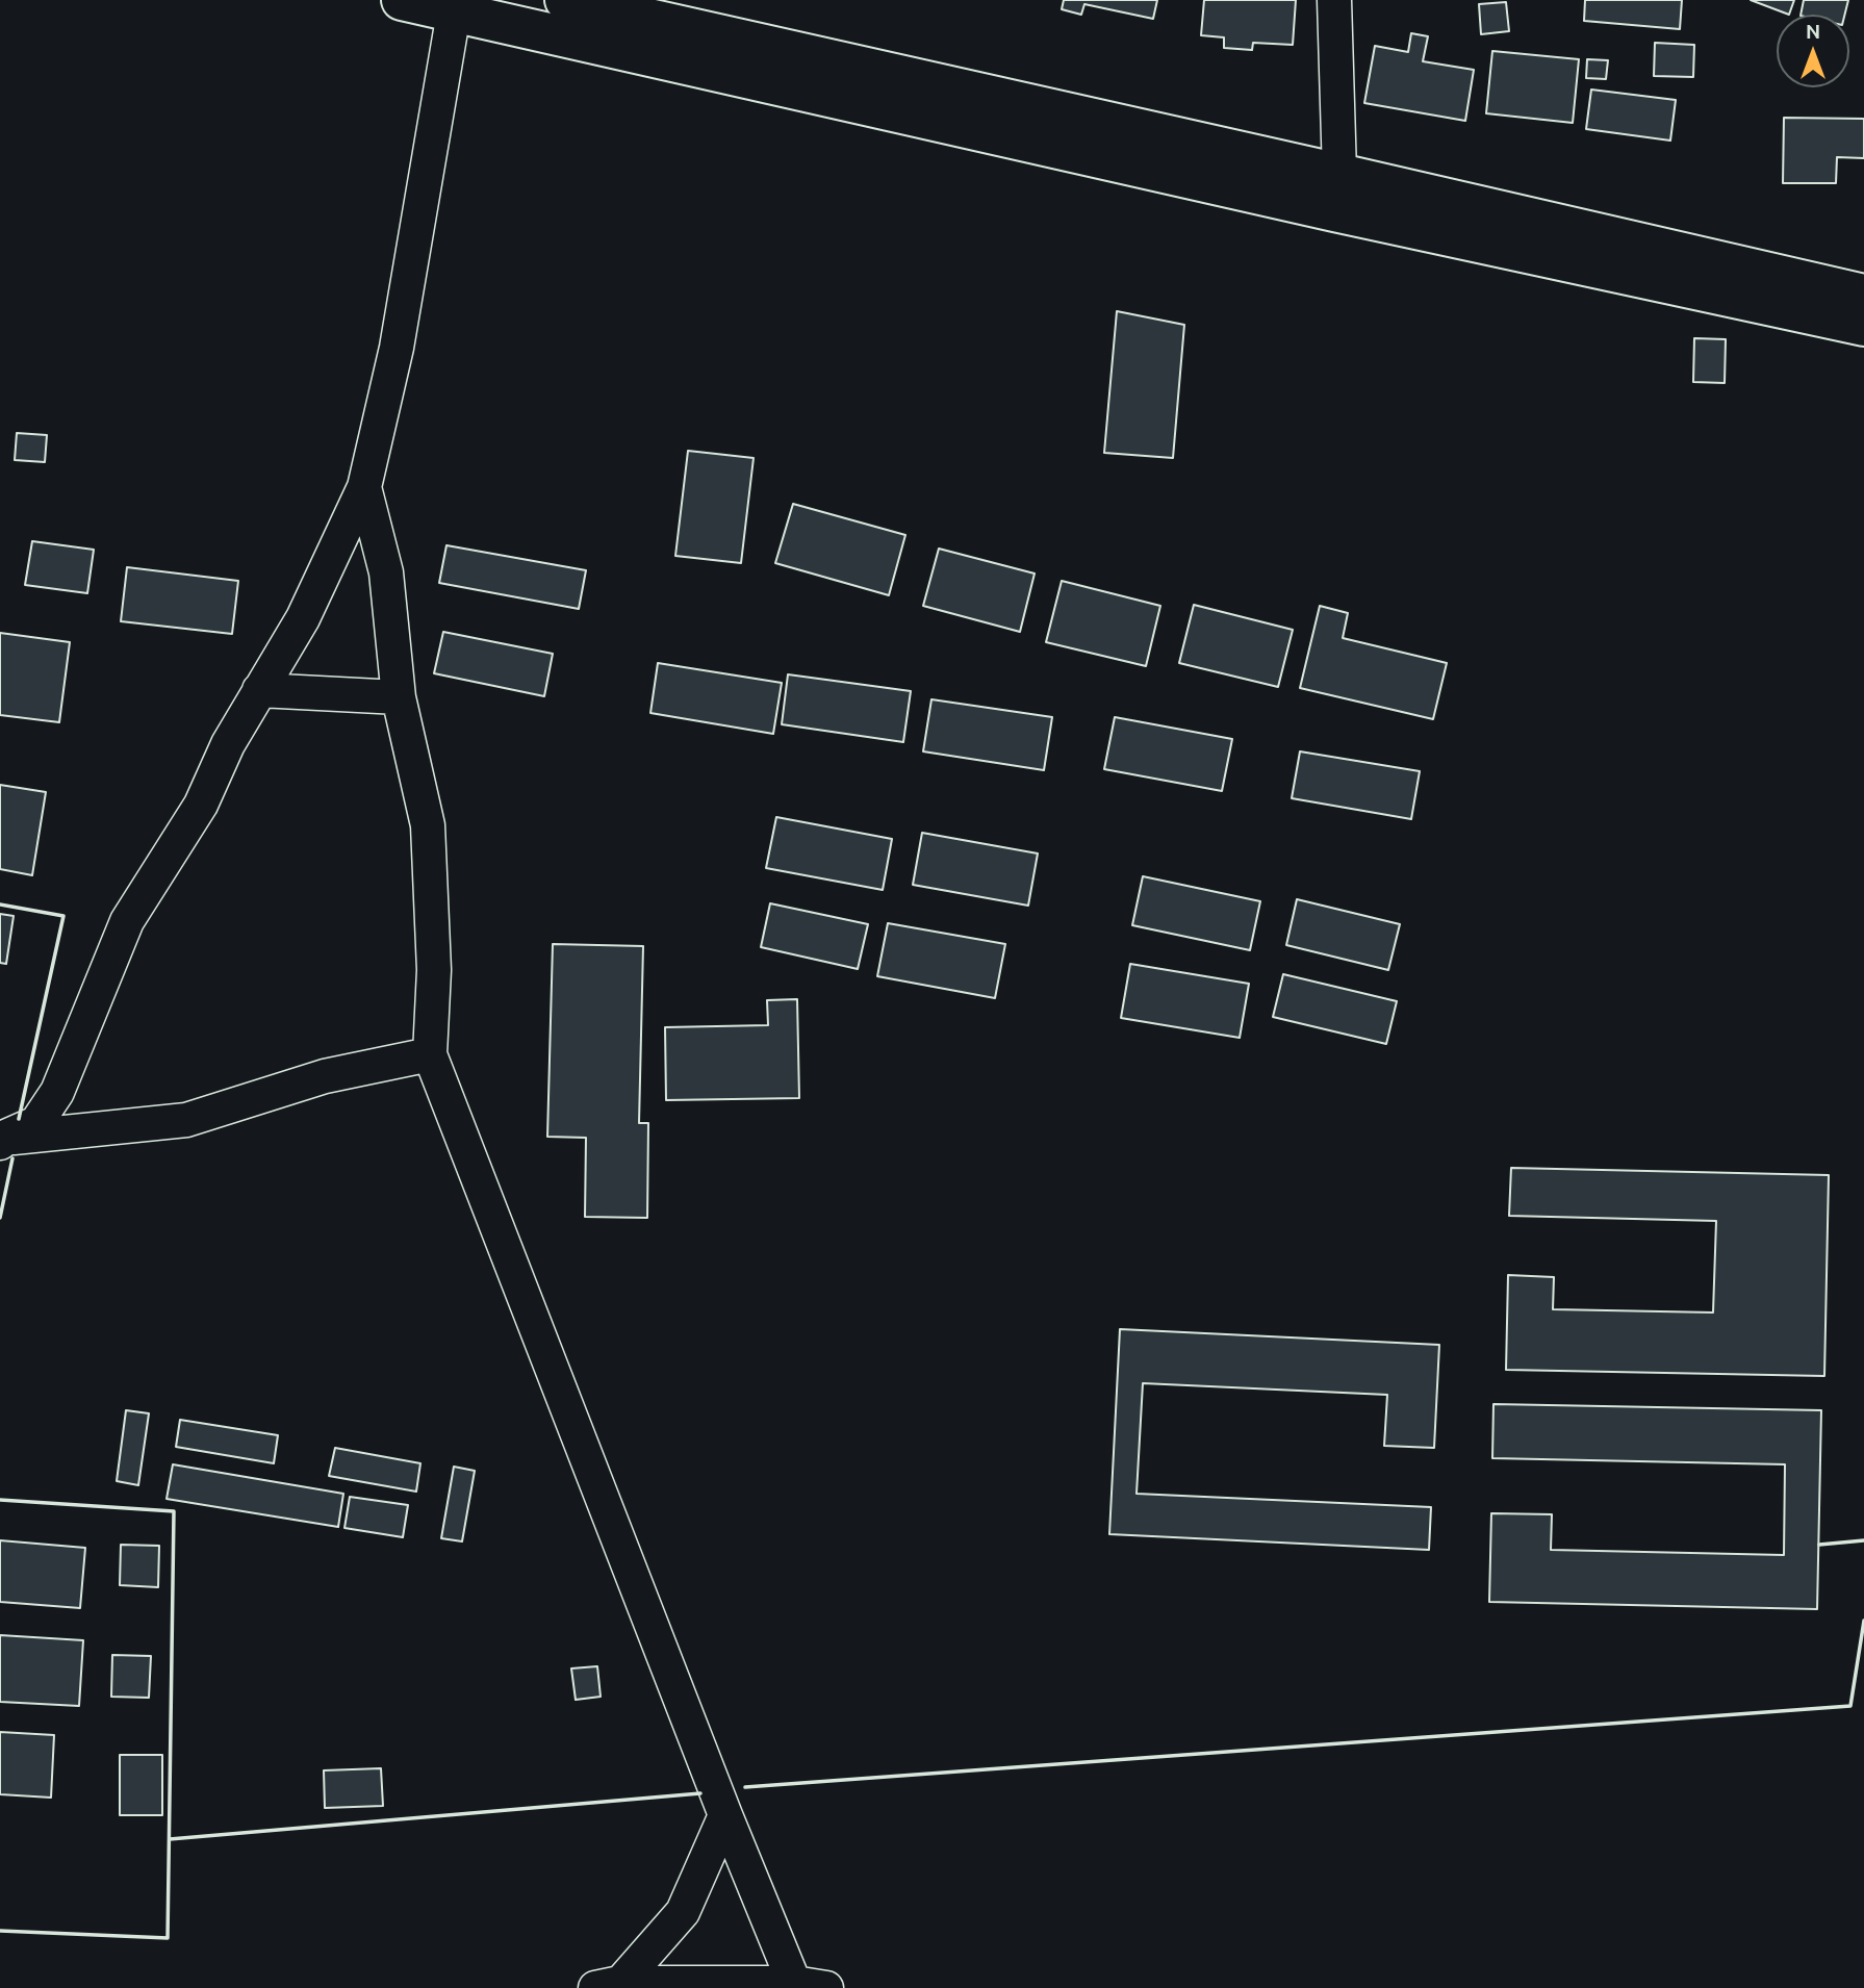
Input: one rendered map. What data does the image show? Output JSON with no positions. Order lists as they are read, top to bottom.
{
  "north": "top"
}
